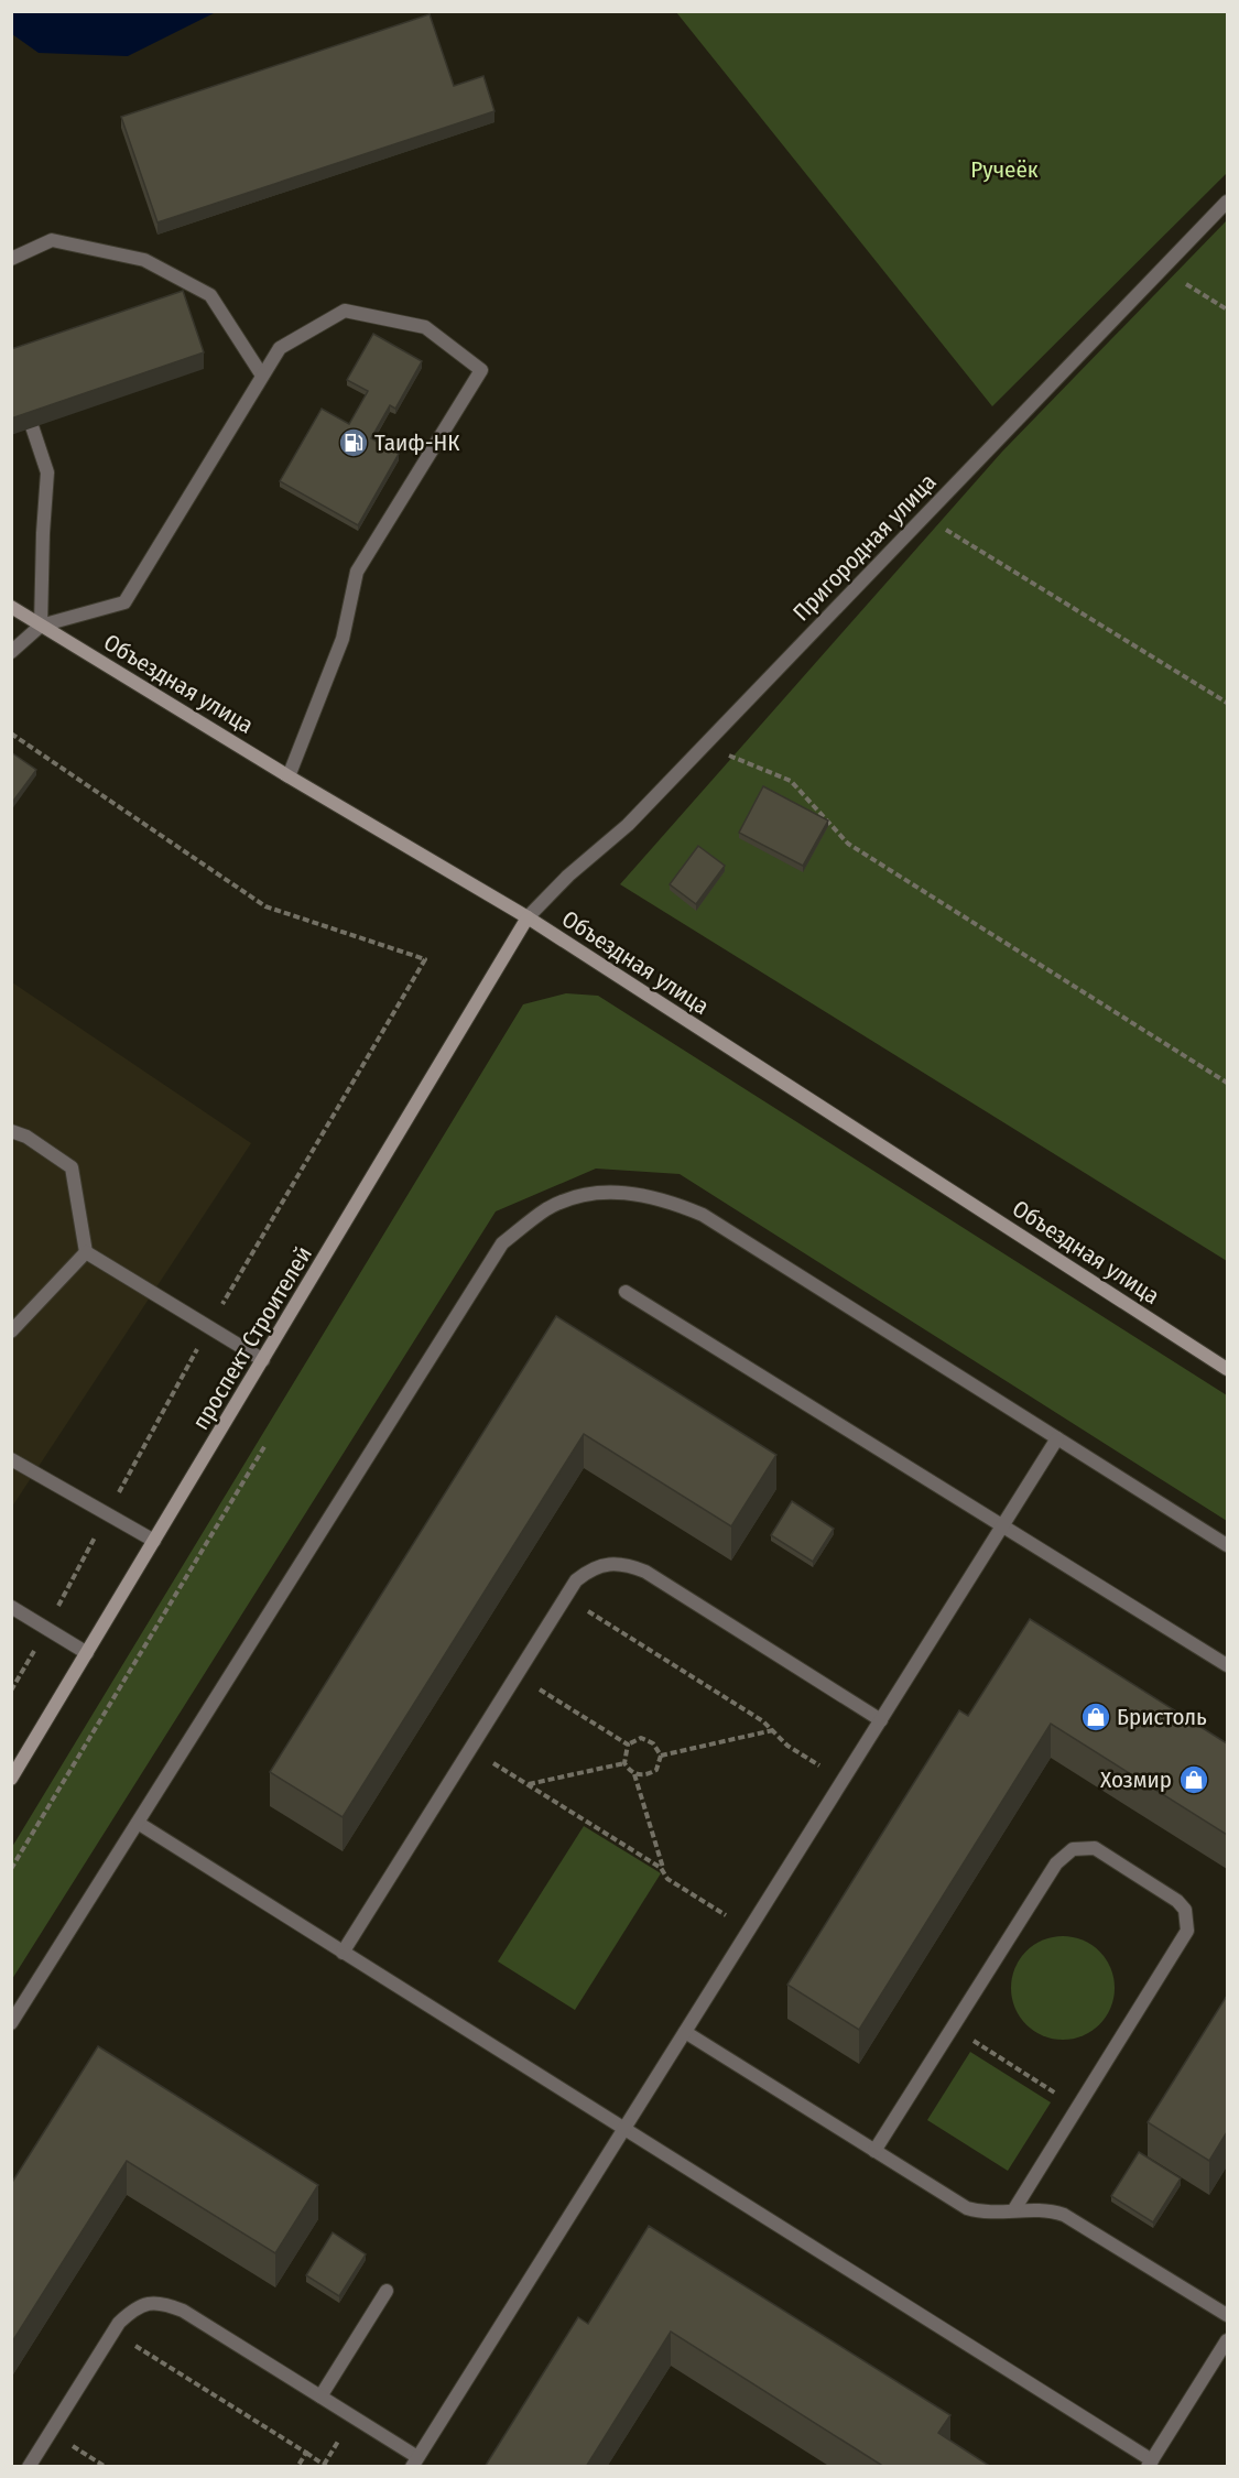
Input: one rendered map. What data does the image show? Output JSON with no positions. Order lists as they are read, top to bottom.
{
  "streets": {
    "main road": ["Объездная улица", "проспект Строителей"],
    "street": ["Пригородная улица"]
  },
  "crossings": [
    ["Пригородная улица", "Объездная улица"],
    ["Пригородная улица", "проспект Строителей"],
    ["Объездная улица", "проспект Строителей"]
  ],
  "parks": ["Ручеёк"],
  "places": {
    "fuel station": ["Таиф-НК"],
    "shop": ["Бристоль", "Хозмир"]
  }
}
